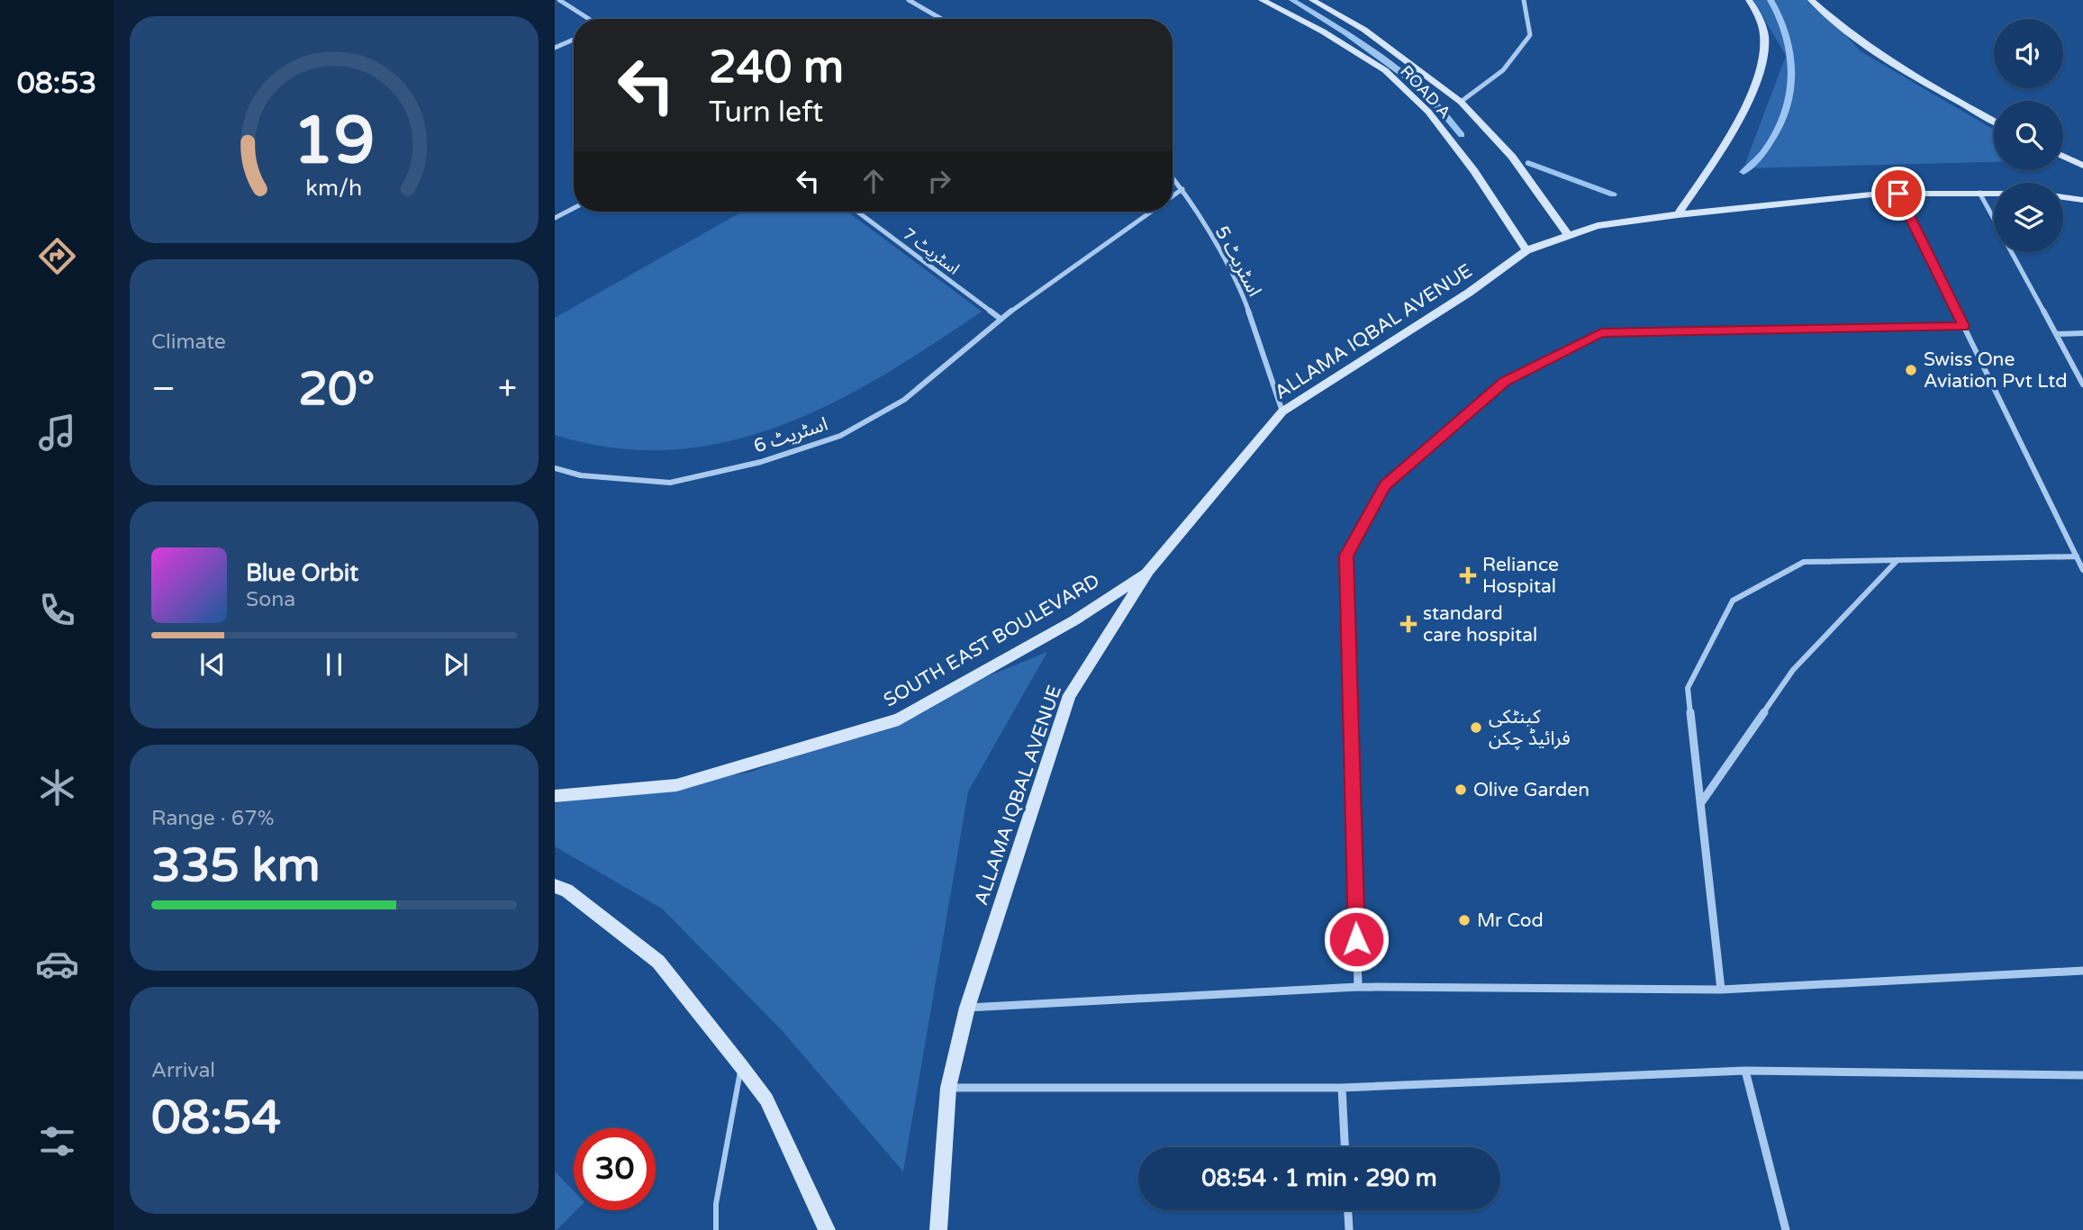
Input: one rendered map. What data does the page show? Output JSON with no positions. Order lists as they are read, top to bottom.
{
  "streets": {
    "street": [
      "ROAD A",
      "اسٹریٹ 7",
      "اسٹریٹ 5",
      "ALLAMA IQBAL AVENUE",
      "اسٹریٹ 6",
      "SOUTH EAST BOULEVARD"
    ]
  },
  "crossings": [
    ["ROAD A", "ALLAMA IQBAL AVENUE"],
    ["اسٹریٹ 7", "اسٹریٹ 6"],
    ["اسٹریٹ 5", "ALLAMA IQBAL AVENUE"],
    ["اسٹریٹ 5", "اسٹریٹ 6"],
    ["ALLAMA IQBAL AVENUE", "SOUTH EAST BOULEVARD"]
  ],
  "places": {
    "other": [
      "Swiss One Aviation Pvt Ltd",
      "کینٹکی فرائیڈ چکن",
      "Olive Garden",
      "Mr Cod"
    ],
    "health": ["Reliance Hospital", "standard care hospital"]
  },
  "page": {
    "tabs": "08:53",
    "turn": ["240 m", "Turn left"],
    "tile": [
      "Climate",
      ["Range · 67%", "335 km"],
      ["Arrival", "08:54"]
    ],
    "heat": ["−", "20°", "+"],
    "song": ["Blue Orbit", "Sona"],
    "limit": "30",
    "trip": "08:54 · 1 min · 290 m",
    "gauge": ["19", "km/h"]
  }
}
